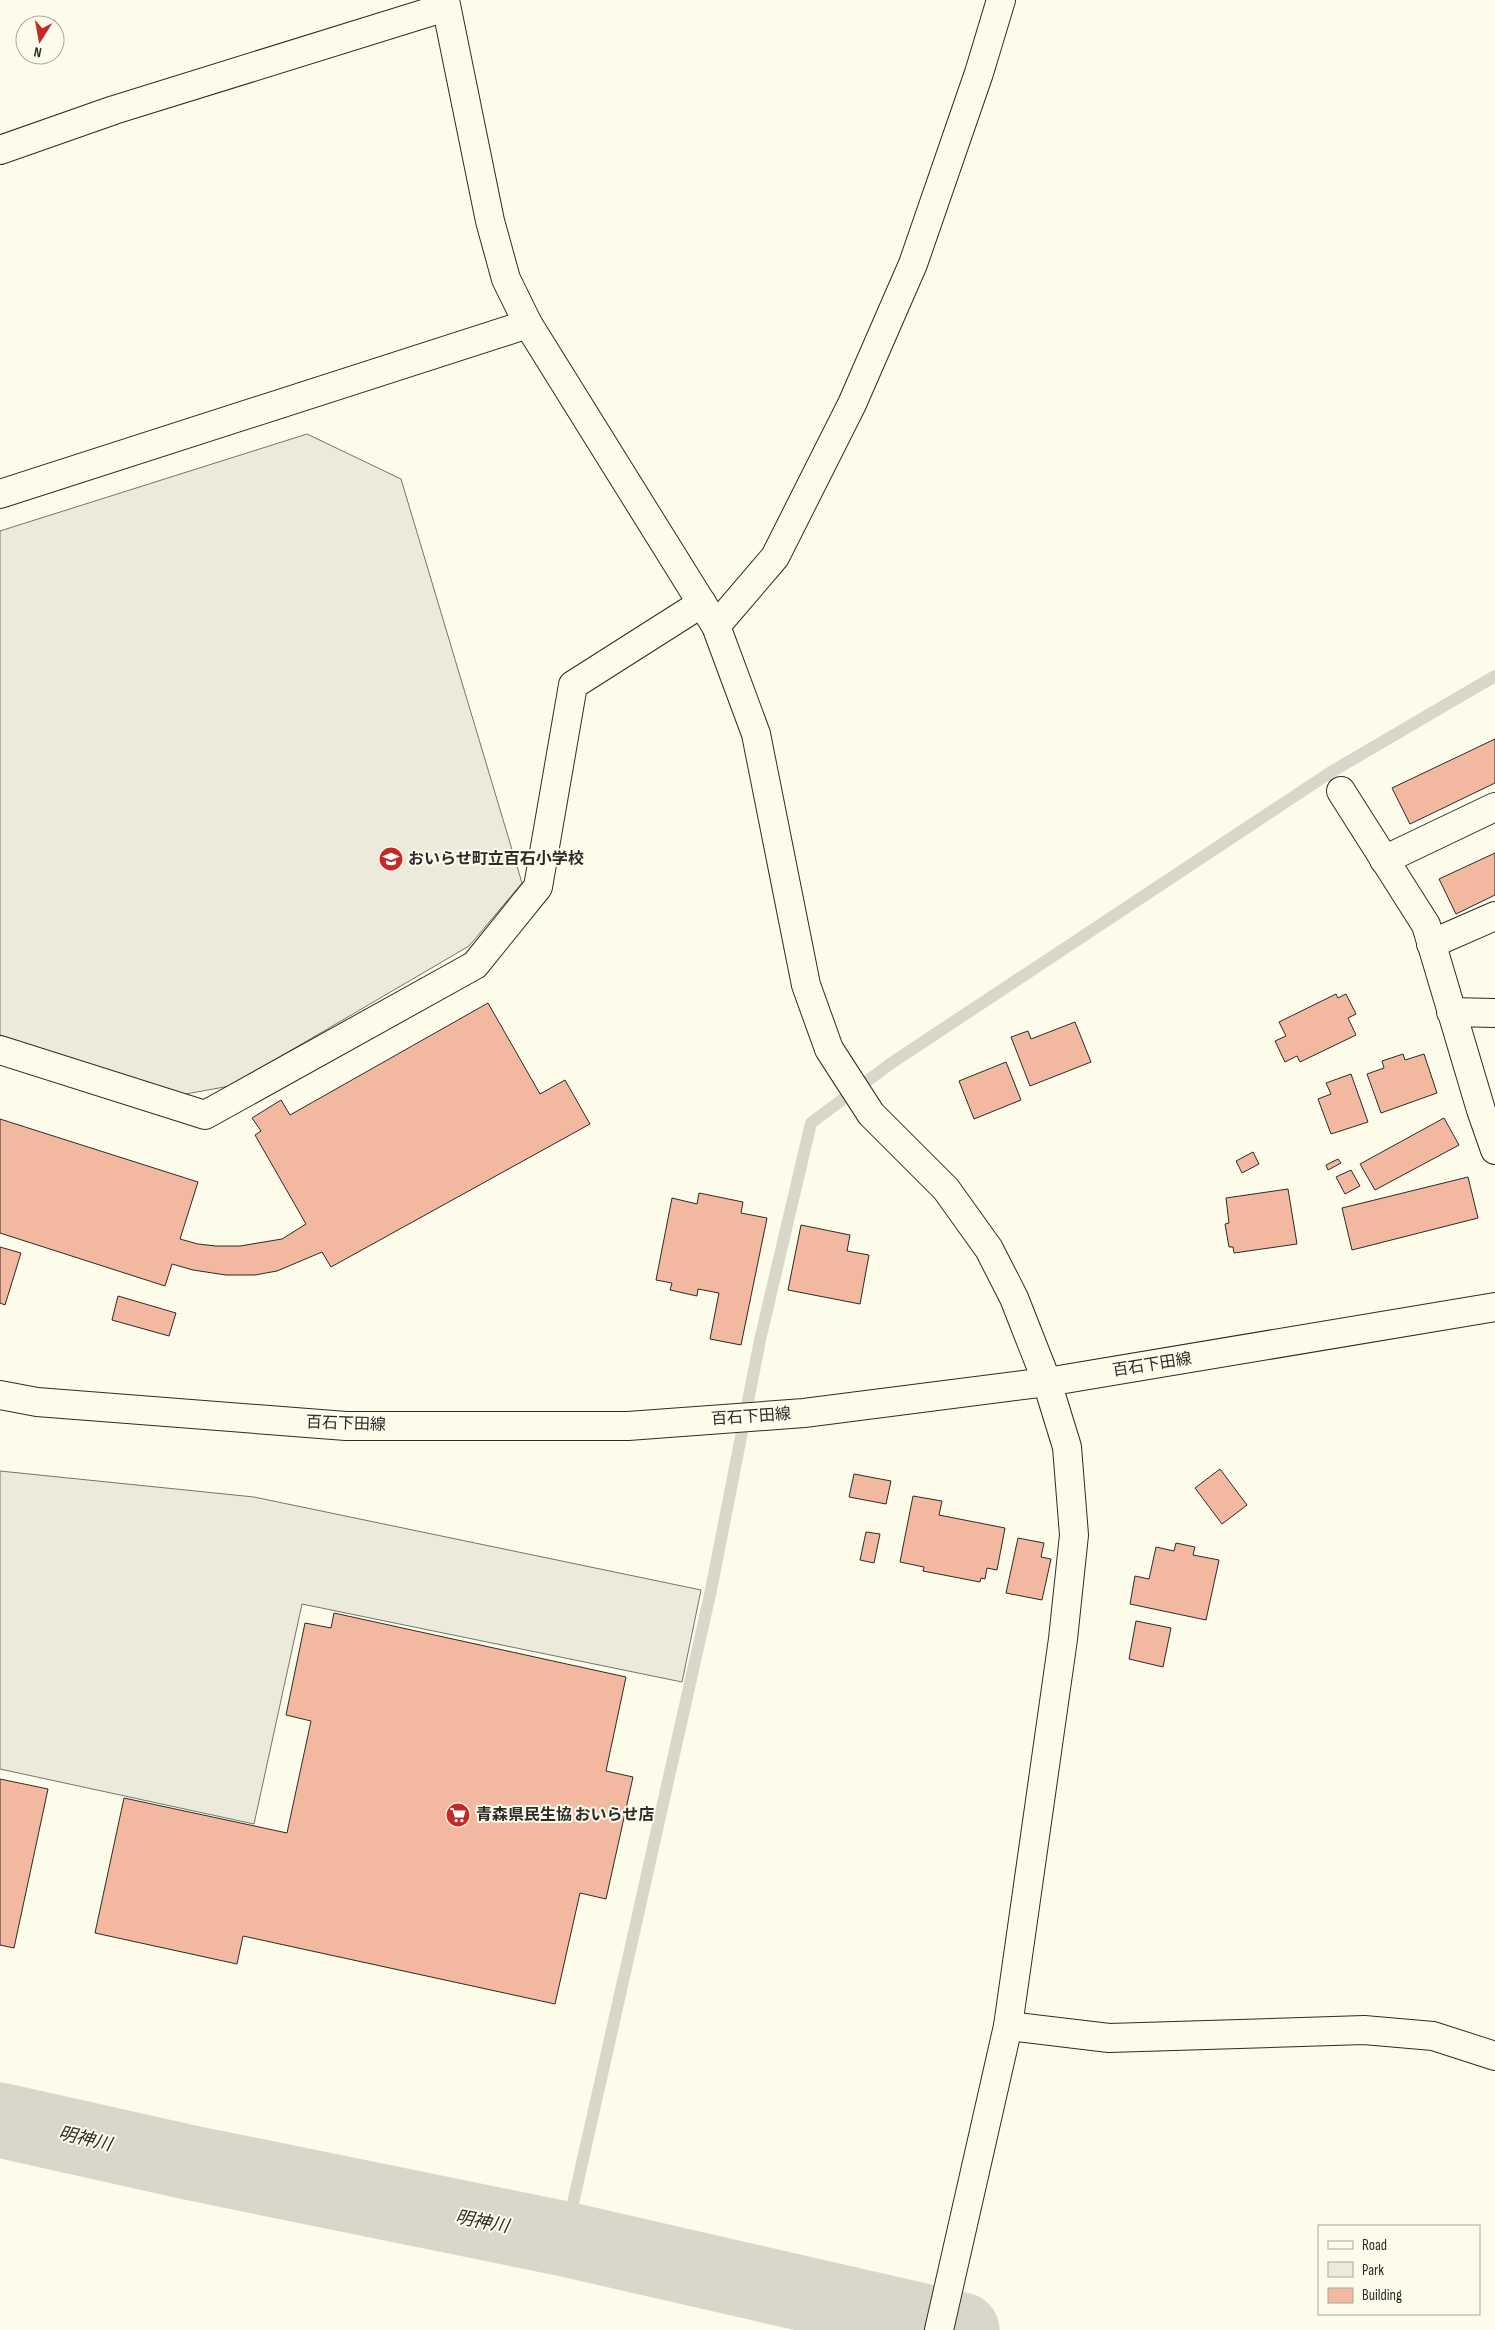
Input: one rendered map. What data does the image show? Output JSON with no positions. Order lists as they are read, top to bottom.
{
  "streets": {
    "street": ["百石下田線"]
  },
  "water": ["明神川"],
  "places": {
    "school or university": ["おいらせ町立百石小学校"],
    "supermarket": ["青森県民生協 おいらせ店"]
  },
  "legend": ["Road", "Park", "Building"],
  "north": "bottom"
}
